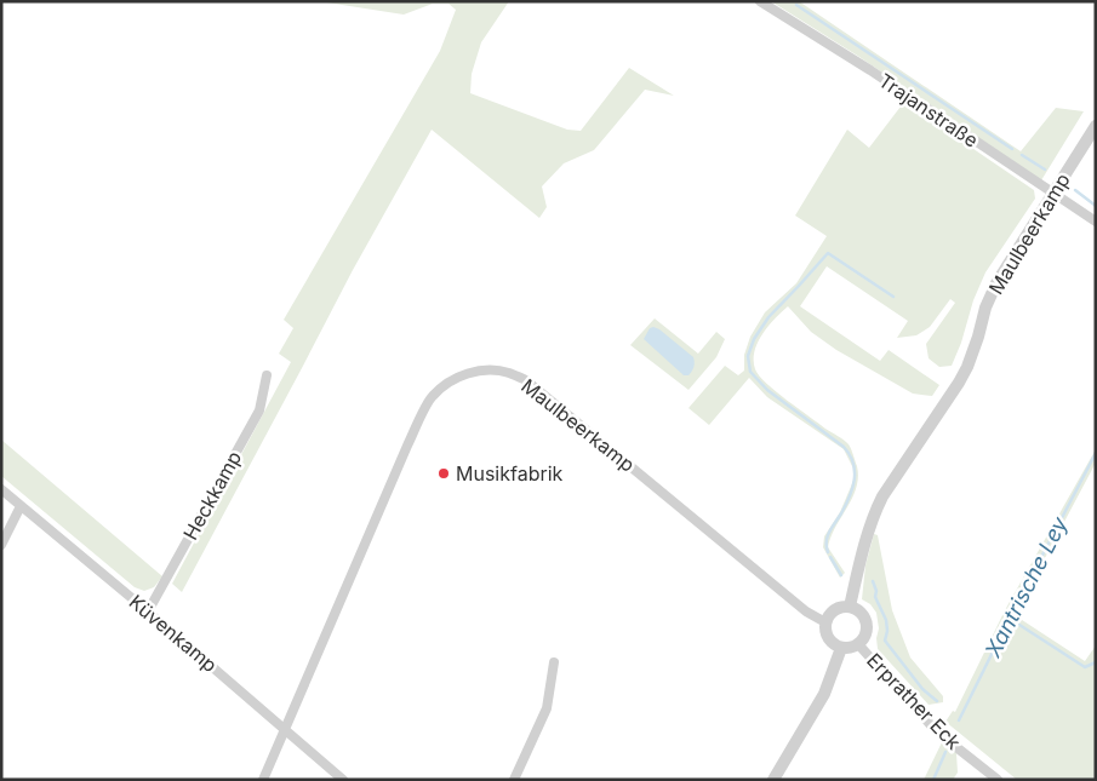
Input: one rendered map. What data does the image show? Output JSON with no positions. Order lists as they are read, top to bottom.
{
  "streets": {
    "street": [
      "Trajanstraße",
      "Maulbeerkamp",
      "Heckkamp",
      "Küvenkamp",
      "Erprather Eck"
    ]
  },
  "crossings": [
    ["Trajanstraße", "Maulbeerkamp"],
    ["Maulbeerkamp", "Küvenkamp"],
    ["Maulbeerkamp", "Erprather Eck"],
    ["Heckkamp", "Küvenkamp"]
  ],
  "water": ["Xantrische Ley"],
  "places": ["Musikfabrik"]
}
